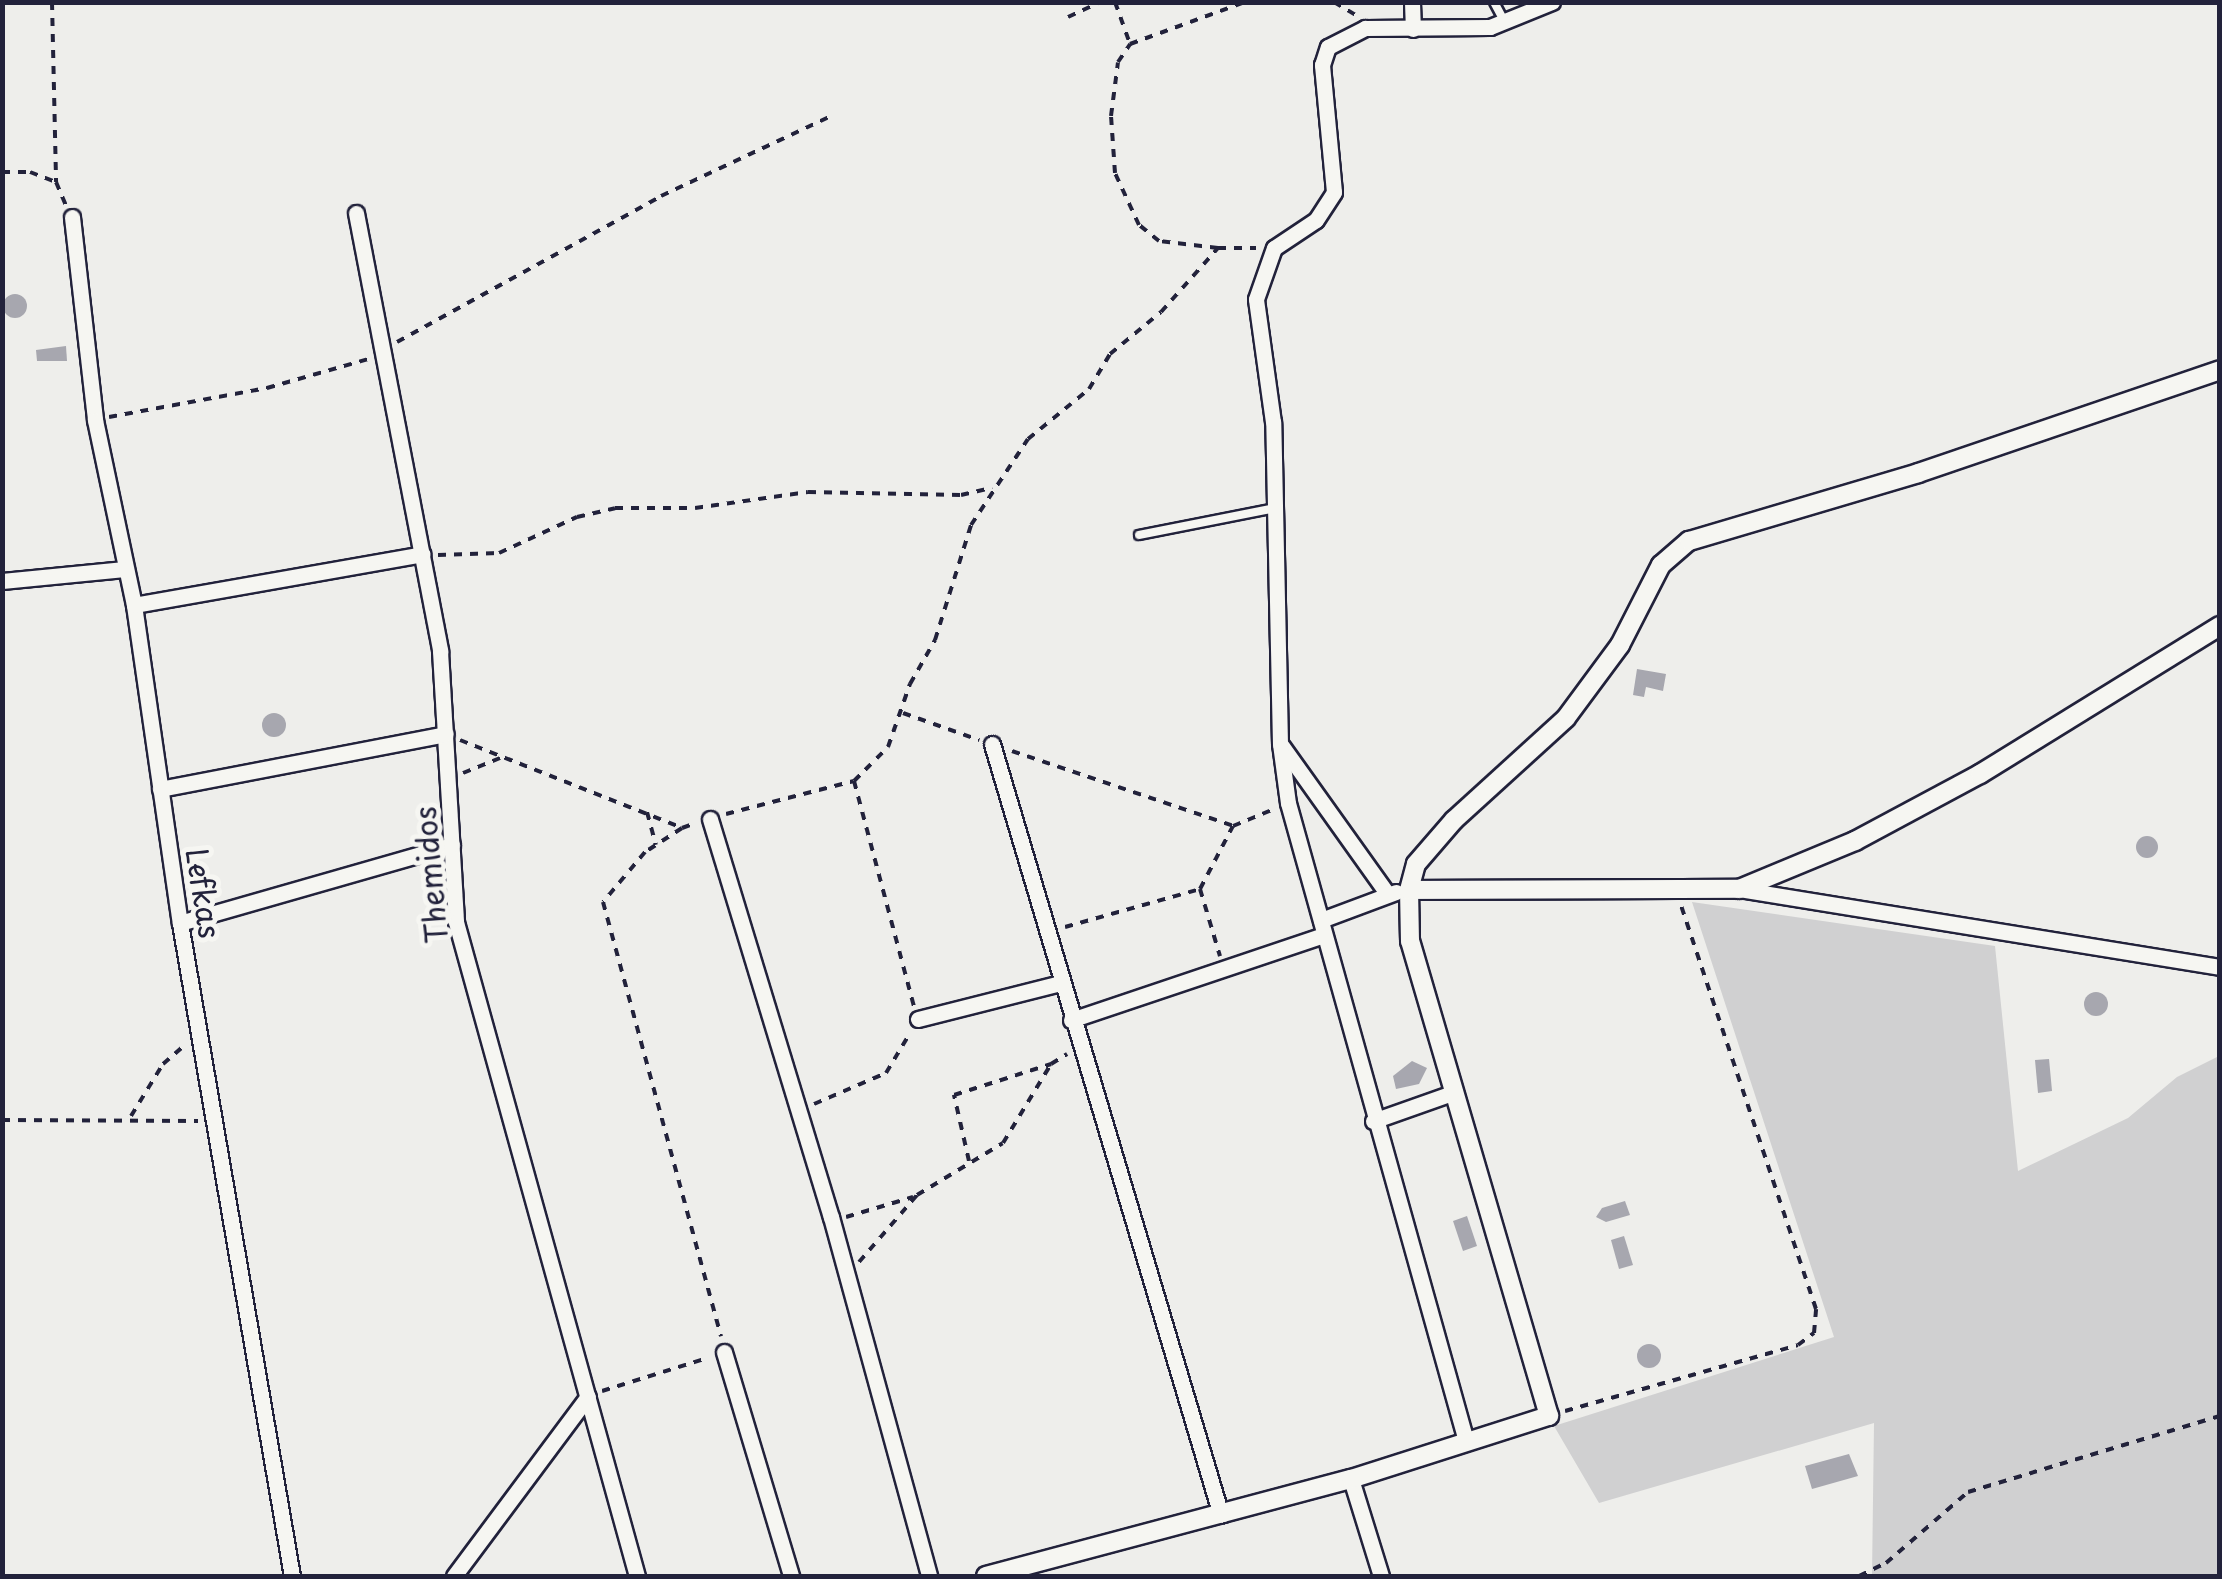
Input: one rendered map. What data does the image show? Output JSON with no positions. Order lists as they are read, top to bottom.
{
  "streets": {
    "street": ["Themidos", "Lefkas"]
  }
}
